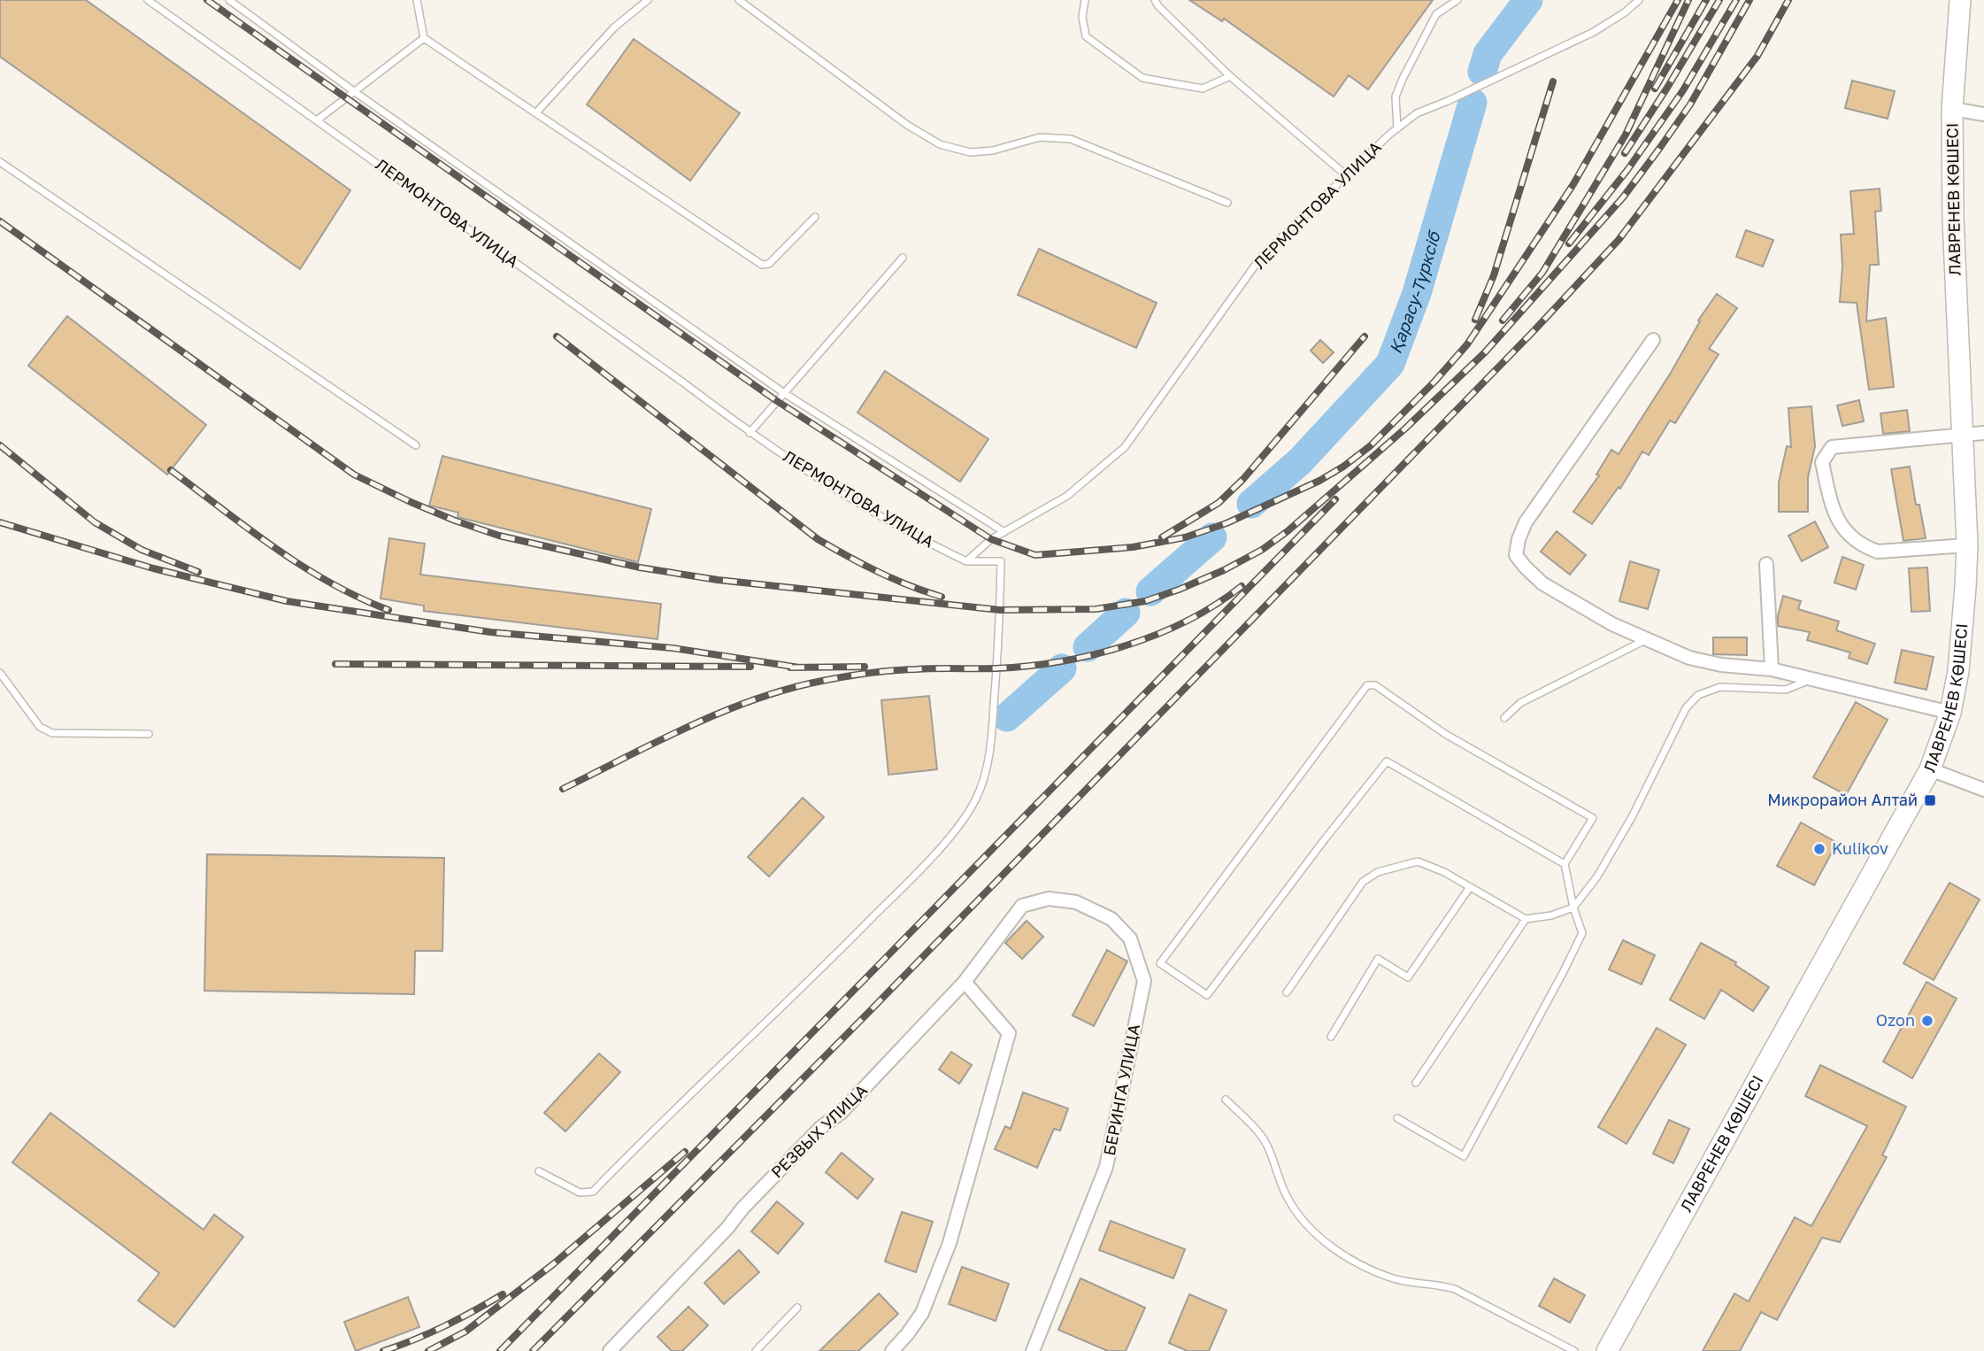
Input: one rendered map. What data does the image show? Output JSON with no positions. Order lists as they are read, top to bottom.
{
  "streets": {
    "main road": ["ЛАВРЕНЕВ КӨШЕСІ"],
    "street": ["БЕРИНГА УЛИЦА", "РЕЗВЫХ УЛИЦА"],
    "lane": ["ЛЕРМОНТОВА УЛИЦА"]
  },
  "crossings": [
    ["БЕРИНГА УЛИЦА", "РЕЗВЫХ УЛИЦА"]
  ],
  "water": ["Қарасу-Түрксіб"],
  "places": {
    "transit": ["Микрорайон Алтай"],
    "other": ["Kulikov", "Ozon"]
  }
}
